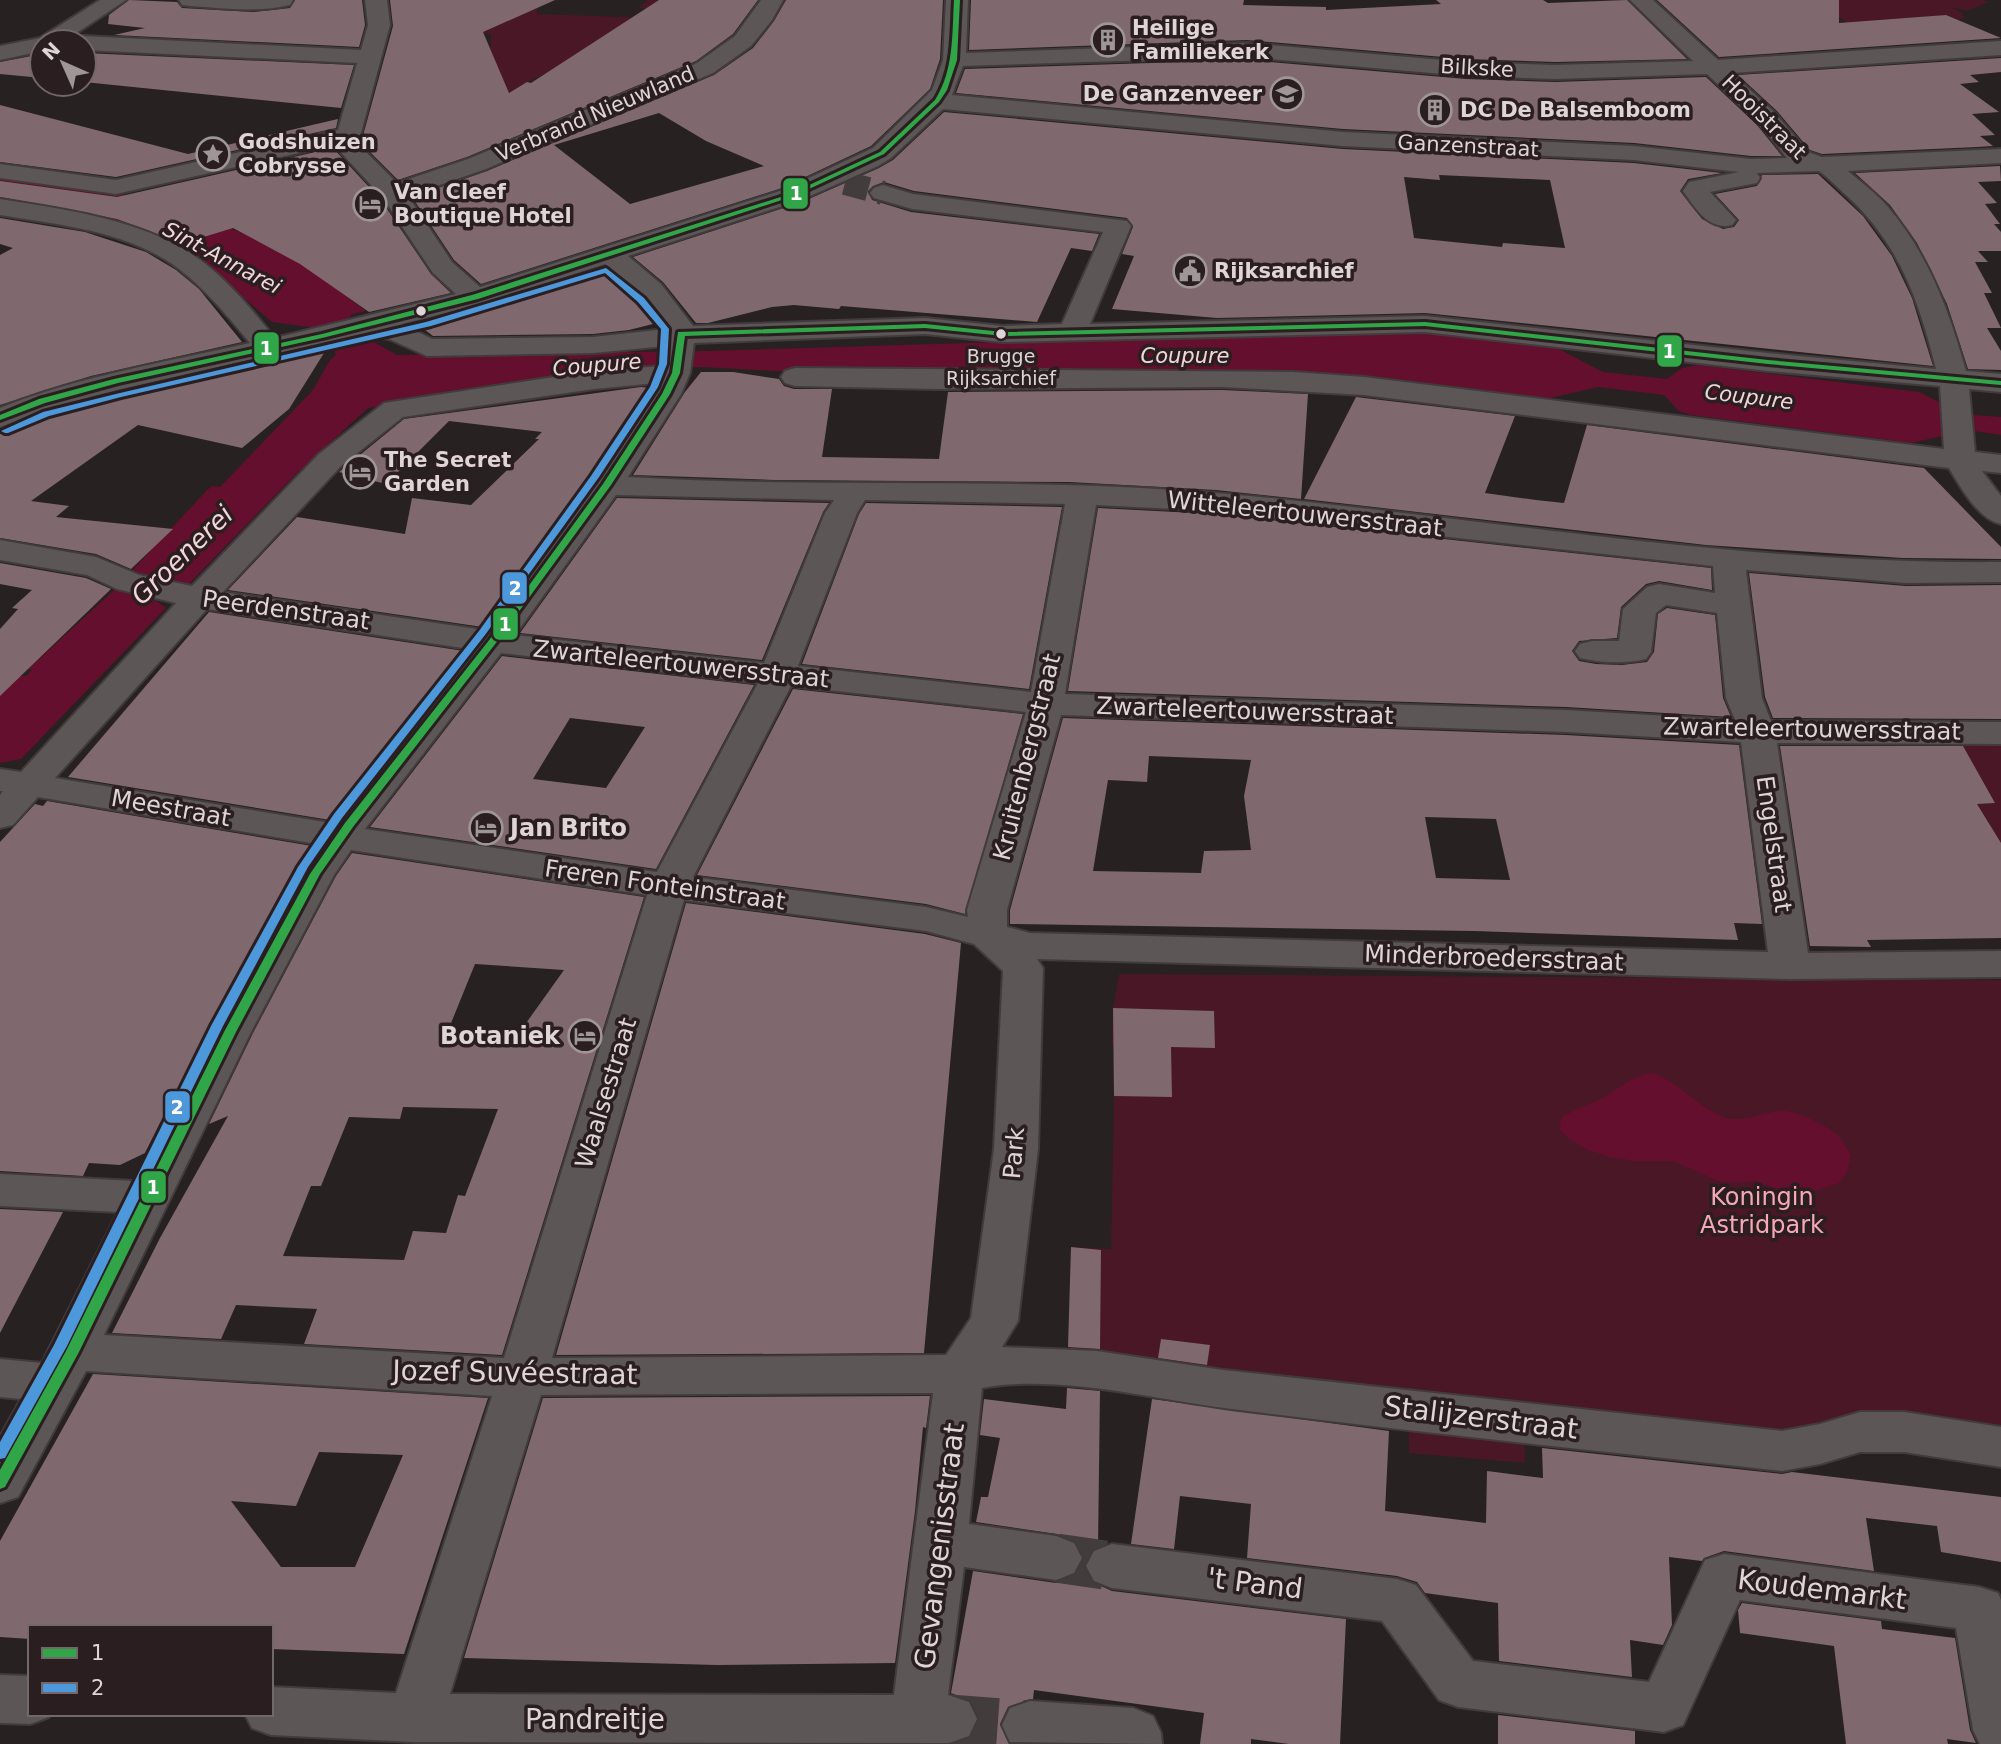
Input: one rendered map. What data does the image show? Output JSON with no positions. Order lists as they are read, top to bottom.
{
  "streets": {
    "street": [
      "Bilkske",
      "Verbrand Nieuwland",
      "Hooistraat",
      "Ganzenstraat",
      "Witteleertouwersstraat",
      "Peerdenstraat",
      "Zwarteleertouwersstraat",
      "Kruitenbergstraat",
      "Meestraat",
      "Engelstraat",
      "Freren Fonteinstraat",
      "Minderbroedersstraat",
      "Waalsestraat",
      "Park",
      "Jozef Suvéestraat",
      "Stalijzerstraat",
      "Gevangenisstraat",
      "'t Pand",
      "Koudemarkt",
      "Pandreitje"
    ]
  },
  "crossings": [
    ["Bilkske", "Hooistraat"],
    ["Hooistraat", "Ganzenstraat"],
    ["Witteleertouwersstraat", "Kruitenbergstraat"],
    ["Witteleertouwersstraat", "Engelstraat"],
    ["Witteleertouwersstraat", "Waalsestraat"],
    ["Peerdenstraat", "Zwarteleertouwersstraat"],
    ["Zwarteleertouwersstraat", "Kruitenbergstraat"],
    ["Zwarteleertouwersstraat", "Engelstraat"],
    ["Zwarteleertouwersstraat", "Waalsestraat"],
    ["Kruitenbergstraat", "Freren Fonteinstraat"],
    ["Kruitenbergstraat", "Minderbroedersstraat"],
    ["Kruitenbergstraat", "Park"],
    ["Meestraat", "Freren Fonteinstraat"],
    ["Engelstraat", "Minderbroedersstraat"],
    ["Freren Fonteinstraat", "Minderbroedersstraat"],
    ["Freren Fonteinstraat", "Waalsestraat"],
    ["Freren Fonteinstraat", "Park"],
    ["Minderbroedersstraat", "Park"],
    ["Waalsestraat", "Jozef Suvéestraat"],
    ["Waalsestraat", "Pandreitje"],
    ["Park", "Jozef Suvéestraat"],
    ["Park", "Stalijzerstraat"],
    ["Park", "Gevangenisstraat"],
    ["Jozef Suvéestraat", "Stalijzerstraat"],
    ["Jozef Suvéestraat", "Gevangenisstraat"],
    ["Stalijzerstraat", "Gevangenisstraat"],
    ["Gevangenisstraat", "Pandreitje"],
    ["'t Pand", "Koudemarkt"]
  ],
  "water": ["Sint-Annarei", "Coupure", "Groenerei"],
  "parks": ["Koningin Astridpark"],
  "places": {
    "building": ["Heilige Familiekerk", "DC De Balsemboom"],
    "school or university": ["De Ganzenveer"],
    "place": ["Godshuizen Cobrysse"],
    "hotel": [
      "Van Cleef Boutique Hotel",
      "The Secret Garden",
      "Jan Brito",
      "Botaniek"
    ],
    "public building": ["Rijksarchief"],
    "other": ["Brugge Rijksarchief"]
  },
  "lines": ["transit line 1", "transit line 2"],
  "legend": ["1", "2"],
  "north": "top left"
}
